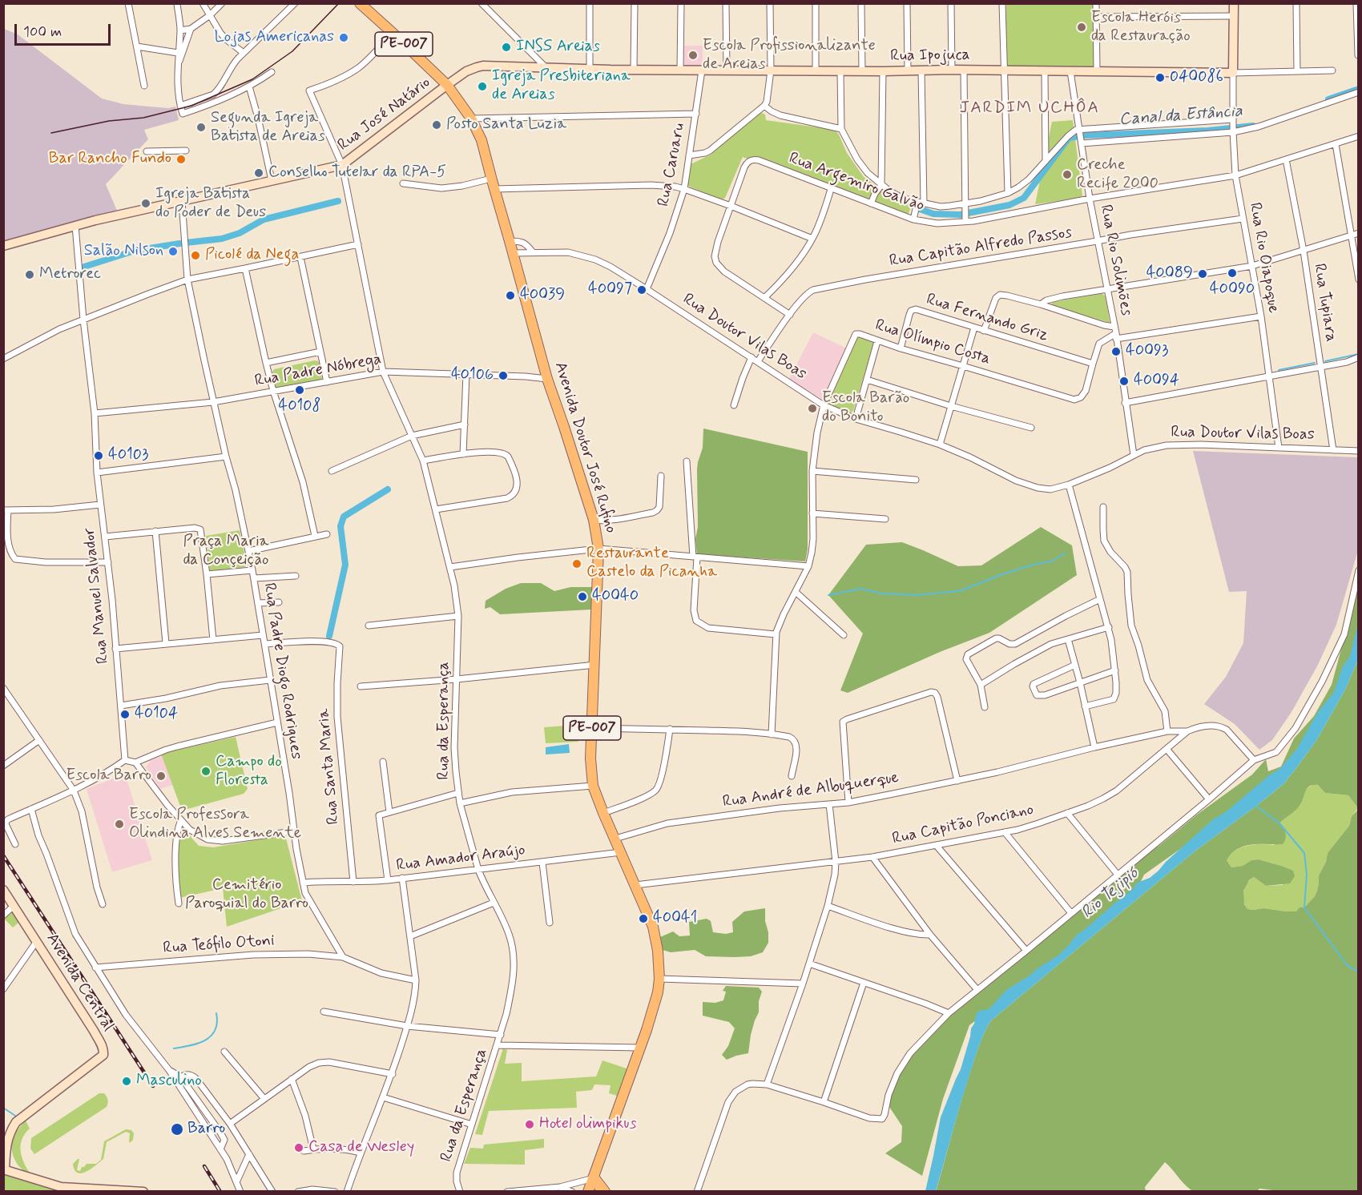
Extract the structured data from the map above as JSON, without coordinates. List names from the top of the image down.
{
  "streets": {
    "main road": [
      "PE-007",
      "Rua Ipojuca",
      "Rua José Natário",
      "Avenida Doutor José Rufino",
      "Avenida Central"
    ],
    "street": [
      "Rua Caruaru",
      "Rua Argemiro Galvão",
      "Rua Capitão Alfredo Passos",
      "Rua Rio Oiapoque",
      "Rua Rio Solimões",
      "Rua Tupiara",
      "Rua Fernando Griz",
      "Rua Doutor Vilas Boas",
      "Rua Olímpio Costa",
      "Rua Padre Nóbrega",
      "Rua Manuel Salvador",
      "Rua Padre Diogo Rodrigues",
      "Rua da Esperança",
      "Rua Santa Maria",
      "Rua André de Albuquerque",
      "Rua Capitão Ponciano",
      "Rua Amador Araújo",
      "Rua Teófilo Otoni"
    ]
  },
  "crossings": [
    ["Rua Ipojuca", "Rua José Natário"],
    ["Rua Ipojuca", "Rua Caruaru"],
    ["Rua Ipojuca", "Rua Rio Oiapoque"],
    ["Rua Ipojuca", "Rua Rio Solimões"],
    ["Rua Ipojuca", "Avenida Doutor José Rufino"],
    ["Rua José Natário", "Avenida Doutor José Rufino"],
    ["Rua José Natário", "Rua Manuel Salvador"],
    ["Rua José Natário", "Rua Padre Diogo Rodrigues"],
    ["Rua José Natário", "Rua da Esperança"],
    ["Rua Caruaru", "Rua Doutor Vilas Boas"],
    ["Rua Argemiro Galvão", "Rua Rio Oiapoque"],
    ["Rua Argemiro Galvão", "Rua Rio Solimões"],
    ["Rua Argemiro Galvão", "Rua Tupiara"],
    ["Rua Capitão Alfredo Passos", "Rua Rio Oiapoque"],
    ["Rua Capitão Alfredo Passos", "Rua Rio Solimões"],
    ["Rua Capitão Alfredo Passos", "Rua Doutor Vilas Boas"],
    ["Rua Rio Oiapoque", "Rua Doutor Vilas Boas"],
    ["Rua Rio Solimões", "Rua Doutor Vilas Boas"],
    ["Rua Tupiara", "Rua Doutor Vilas Boas"],
    ["Rua Fernando Griz", "Rua Olímpio Costa"],
    ["Rua Doutor Vilas Boas", "Rua Olímpio Costa"],
    ["Rua Doutor Vilas Boas", "Avenida Doutor José Rufino"],
    ["Rua Padre Nóbrega", "Avenida Doutor José Rufino"],
    ["Rua Padre Nóbrega", "Rua Manuel Salvador"],
    ["Rua Padre Nóbrega", "Rua Padre Diogo Rodrigues"],
    ["Rua Padre Nóbrega", "Rua da Esperança"],
    ["Avenida Doutor José Rufino", "Rua da Esperança"],
    ["Avenida Doutor José Rufino", "Rua André de Albuquerque"],
    ["Avenida Doutor José Rufino", "Rua Capitão Ponciano"],
    ["Avenida Doutor José Rufino", "Rua Amador Araújo"],
    ["Rua Padre Diogo Rodrigues", "Rua Santa Maria"],
    ["Rua Padre Diogo Rodrigues", "Rua Amador Araújo"],
    ["Rua Padre Diogo Rodrigues", "Rua Teófilo Otoni"],
    ["Rua da Esperança", "Rua Amador Araújo"],
    ["Rua Santa Maria", "Rua Amador Araújo"],
    ["Rua André de Albuquerque", "Rua Capitão Ponciano"],
    ["Rua Teófilo Otoni", "Avenida Central"]
  ],
  "districts": ["JARDIM UCHÔA"],
  "water": ["Canal da Estância", "Rio Tejipió"],
  "parks": ["Praça Maria da Conçeição", "Cemitério Paroquial do Barro"],
  "places": [
    "Escola Heróis da Restauração",
    "Lojas Americanas",
    "INSS Areias",
    "Escola Profissionalizante de Areias",
    "040086",
    "Igreja Presbiteriana de Areias",
    "Posto Santa Luzia",
    "Segunda Igreja Batista de Areias",
    "Bar Rancho Fundo",
    "Conselho Tutelar da RPA-5",
    "Creche Recife 2000",
    "Igreja Batista do Poder de Deus",
    "Salão Nilson",
    "Picolé da Nega",
    "40090",
    "40089",
    "Metrorec",
    "40097",
    "40039",
    "40093",
    "40106",
    "40094",
    "40108",
    "Escola Barão do Bonito",
    "40103",
    "Restaurante Castelo da Picanha",
    "40040",
    "40104",
    "Campo do Floresta",
    "Escola Barro",
    "Escola Professora Olindina Alves Semente",
    "40041",
    "Masculino",
    "Hotel olimpikus",
    "Barro",
    "Casa de Wesley"
  ],
  "scale_bar": "100 m"
}
